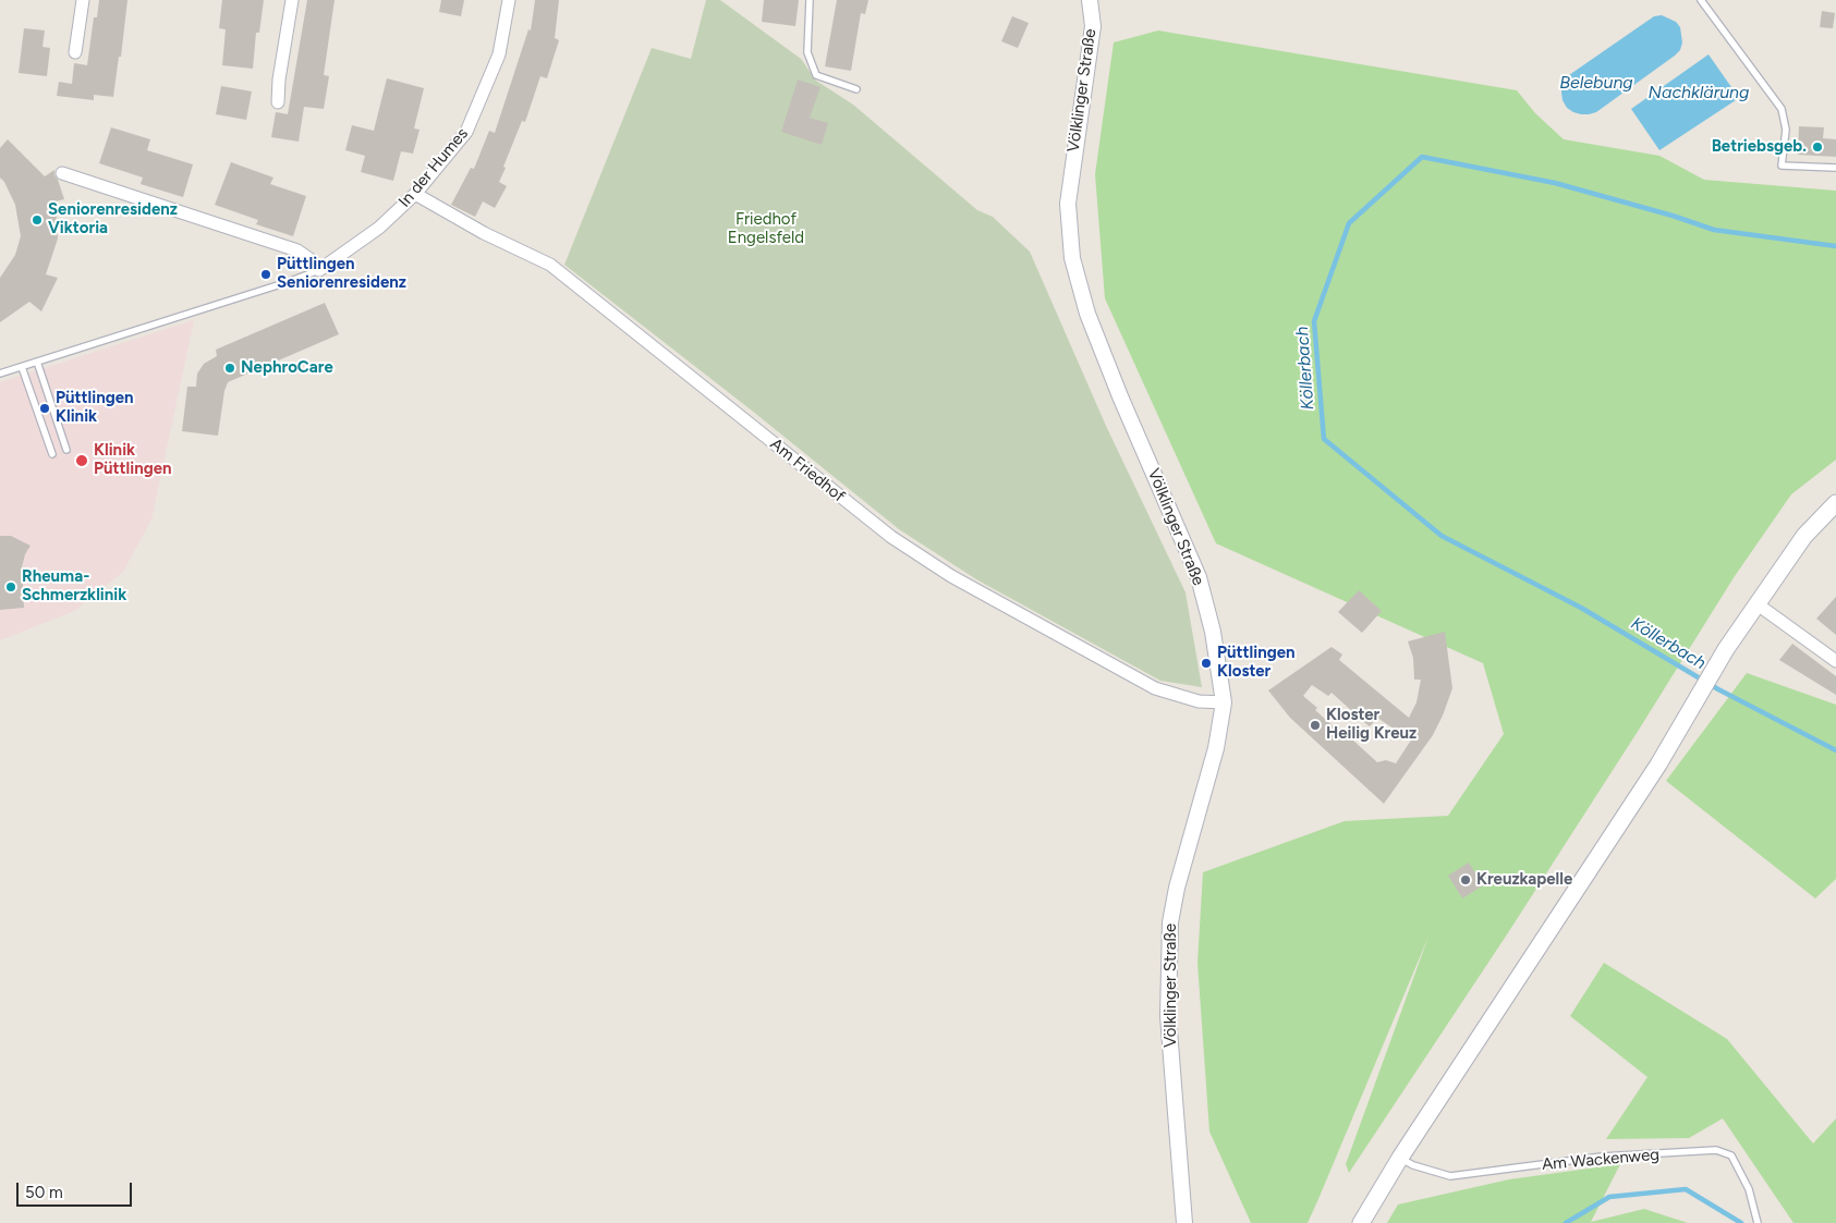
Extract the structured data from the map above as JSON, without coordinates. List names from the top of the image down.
{
  "streets": {
    "street": ["Völklinger Straße", "In der Humes", "Am Friedhof"],
    "lane": ["Am Wackenweg"]
  },
  "crossings": [
    ["Völklinger Straße", "Am Friedhof"],
    ["In der Humes", "Am Friedhof"]
  ],
  "water": ["Belebung", "Nachklärung", "Köllerbach"],
  "parks": ["Friedhof Engelsfeld"],
  "places": [
    "Betriebsgeb.",
    "Seniorenresidenz Viktoria",
    "Püttlingen Seniorenresidenz",
    "NephroCare",
    "Püttlingen Klinik",
    "Klinik Püttlingen",
    "Rheuma- Schmerzklinik",
    "Püttlingen Kloster",
    "Kloster Heilig Kreuz",
    "Kreuzkapelle"
  ],
  "scale_bar": "50 m"
}
